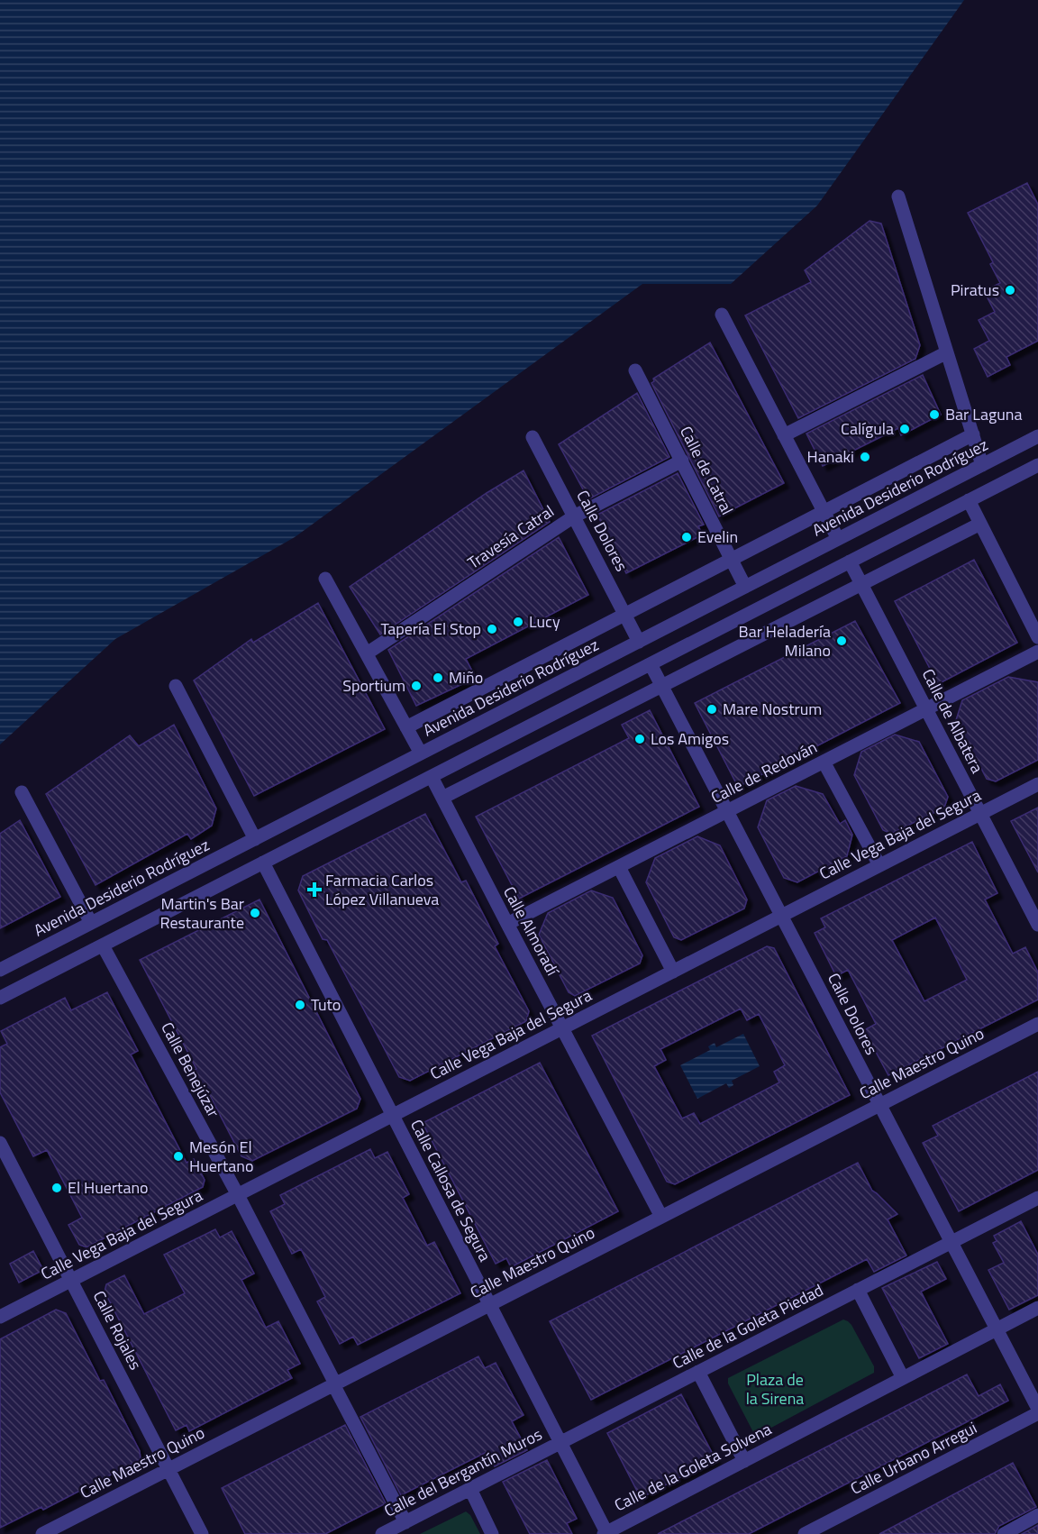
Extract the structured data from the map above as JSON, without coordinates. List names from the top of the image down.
{
  "streets": {
    "street": [
      "Calle de Catral",
      "Avenida Desiderio Rodríguez",
      "Calle Dolores",
      "Travesía Catral",
      "Calle de Albatera",
      "Calle de Redován",
      "Calle Vega Baja del Segura",
      "Calle Almoradí",
      "Calle Maestro Quino",
      "Calle Benejúzar",
      "Calle Callosa de Segura",
      "Calle de la Goleta Piedad",
      "Calle Rojales",
      "Calle Urbano Arregui",
      "Calle de la Goleta Solvena",
      "Calle del Bergantín Muros"
    ]
  },
  "crossings": [
    ["Calle de Catral", "Avenida Desiderio Rodríguez"],
    ["Calle de Catral", "Travesía Catral"],
    ["Avenida Desiderio Rodríguez", "Calle Dolores"],
    ["Calle Dolores", "Travesía Catral"],
    ["Calle Dolores", "Calle de Redován"],
    ["Calle Dolores", "Calle Vega Baja del Segura"],
    ["Calle Dolores", "Calle Maestro Quino"],
    ["Calle Dolores", "Calle de la Goleta Piedad"],
    ["Calle Dolores", "Calle de la Goleta Solvena"],
    ["Calle de Albatera", "Calle de Redován"],
    ["Calle de Albatera", "Calle Vega Baja del Segura"],
    ["Calle de Redován", "Calle Almoradí"],
    ["Calle Vega Baja del Segura", "Calle Almoradí"],
    ["Calle Vega Baja del Segura", "Calle Benejúzar"],
    ["Calle Vega Baja del Segura", "Calle Callosa de Segura"],
    ["Calle Vega Baja del Segura", "Calle Rojales"],
    ["Calle Almoradí", "Calle Maestro Quino"],
    ["Calle Maestro Quino", "Calle Benejúzar"],
    ["Calle Maestro Quino", "Calle Callosa de Segura"],
    ["Calle Maestro Quino", "Calle Rojales"],
    ["Calle Benejúzar", "Calle del Bergantín Muros"],
    ["Calle Callosa de Segura", "Calle de la Goleta Piedad"],
    ["Calle Callosa de Segura", "Calle de la Goleta Solvena"],
    ["Calle Callosa de Segura", "Calle del Bergantín Muros"],
    ["Calle de la Goleta Piedad", "Calle del Bergantín Muros"]
  ],
  "parks": ["Plaza de la Sirena"],
  "places": {
    "other": [
      "Piratus",
      "Bar Laguna",
      "Calígula",
      "Hanaki",
      "Evelin",
      "Lucy",
      "Tapería El Stop",
      "Bar Heladería Milano",
      "Miño",
      "Sportium",
      "Mare Nostrum",
      "Los Amigos",
      "Martin's Bar Restaurante",
      "Tuto",
      "Mesón El Huertano",
      "El Huertano"
    ],
    "health": ["Farmacia Carlos López Villanueva"]
  }
}
